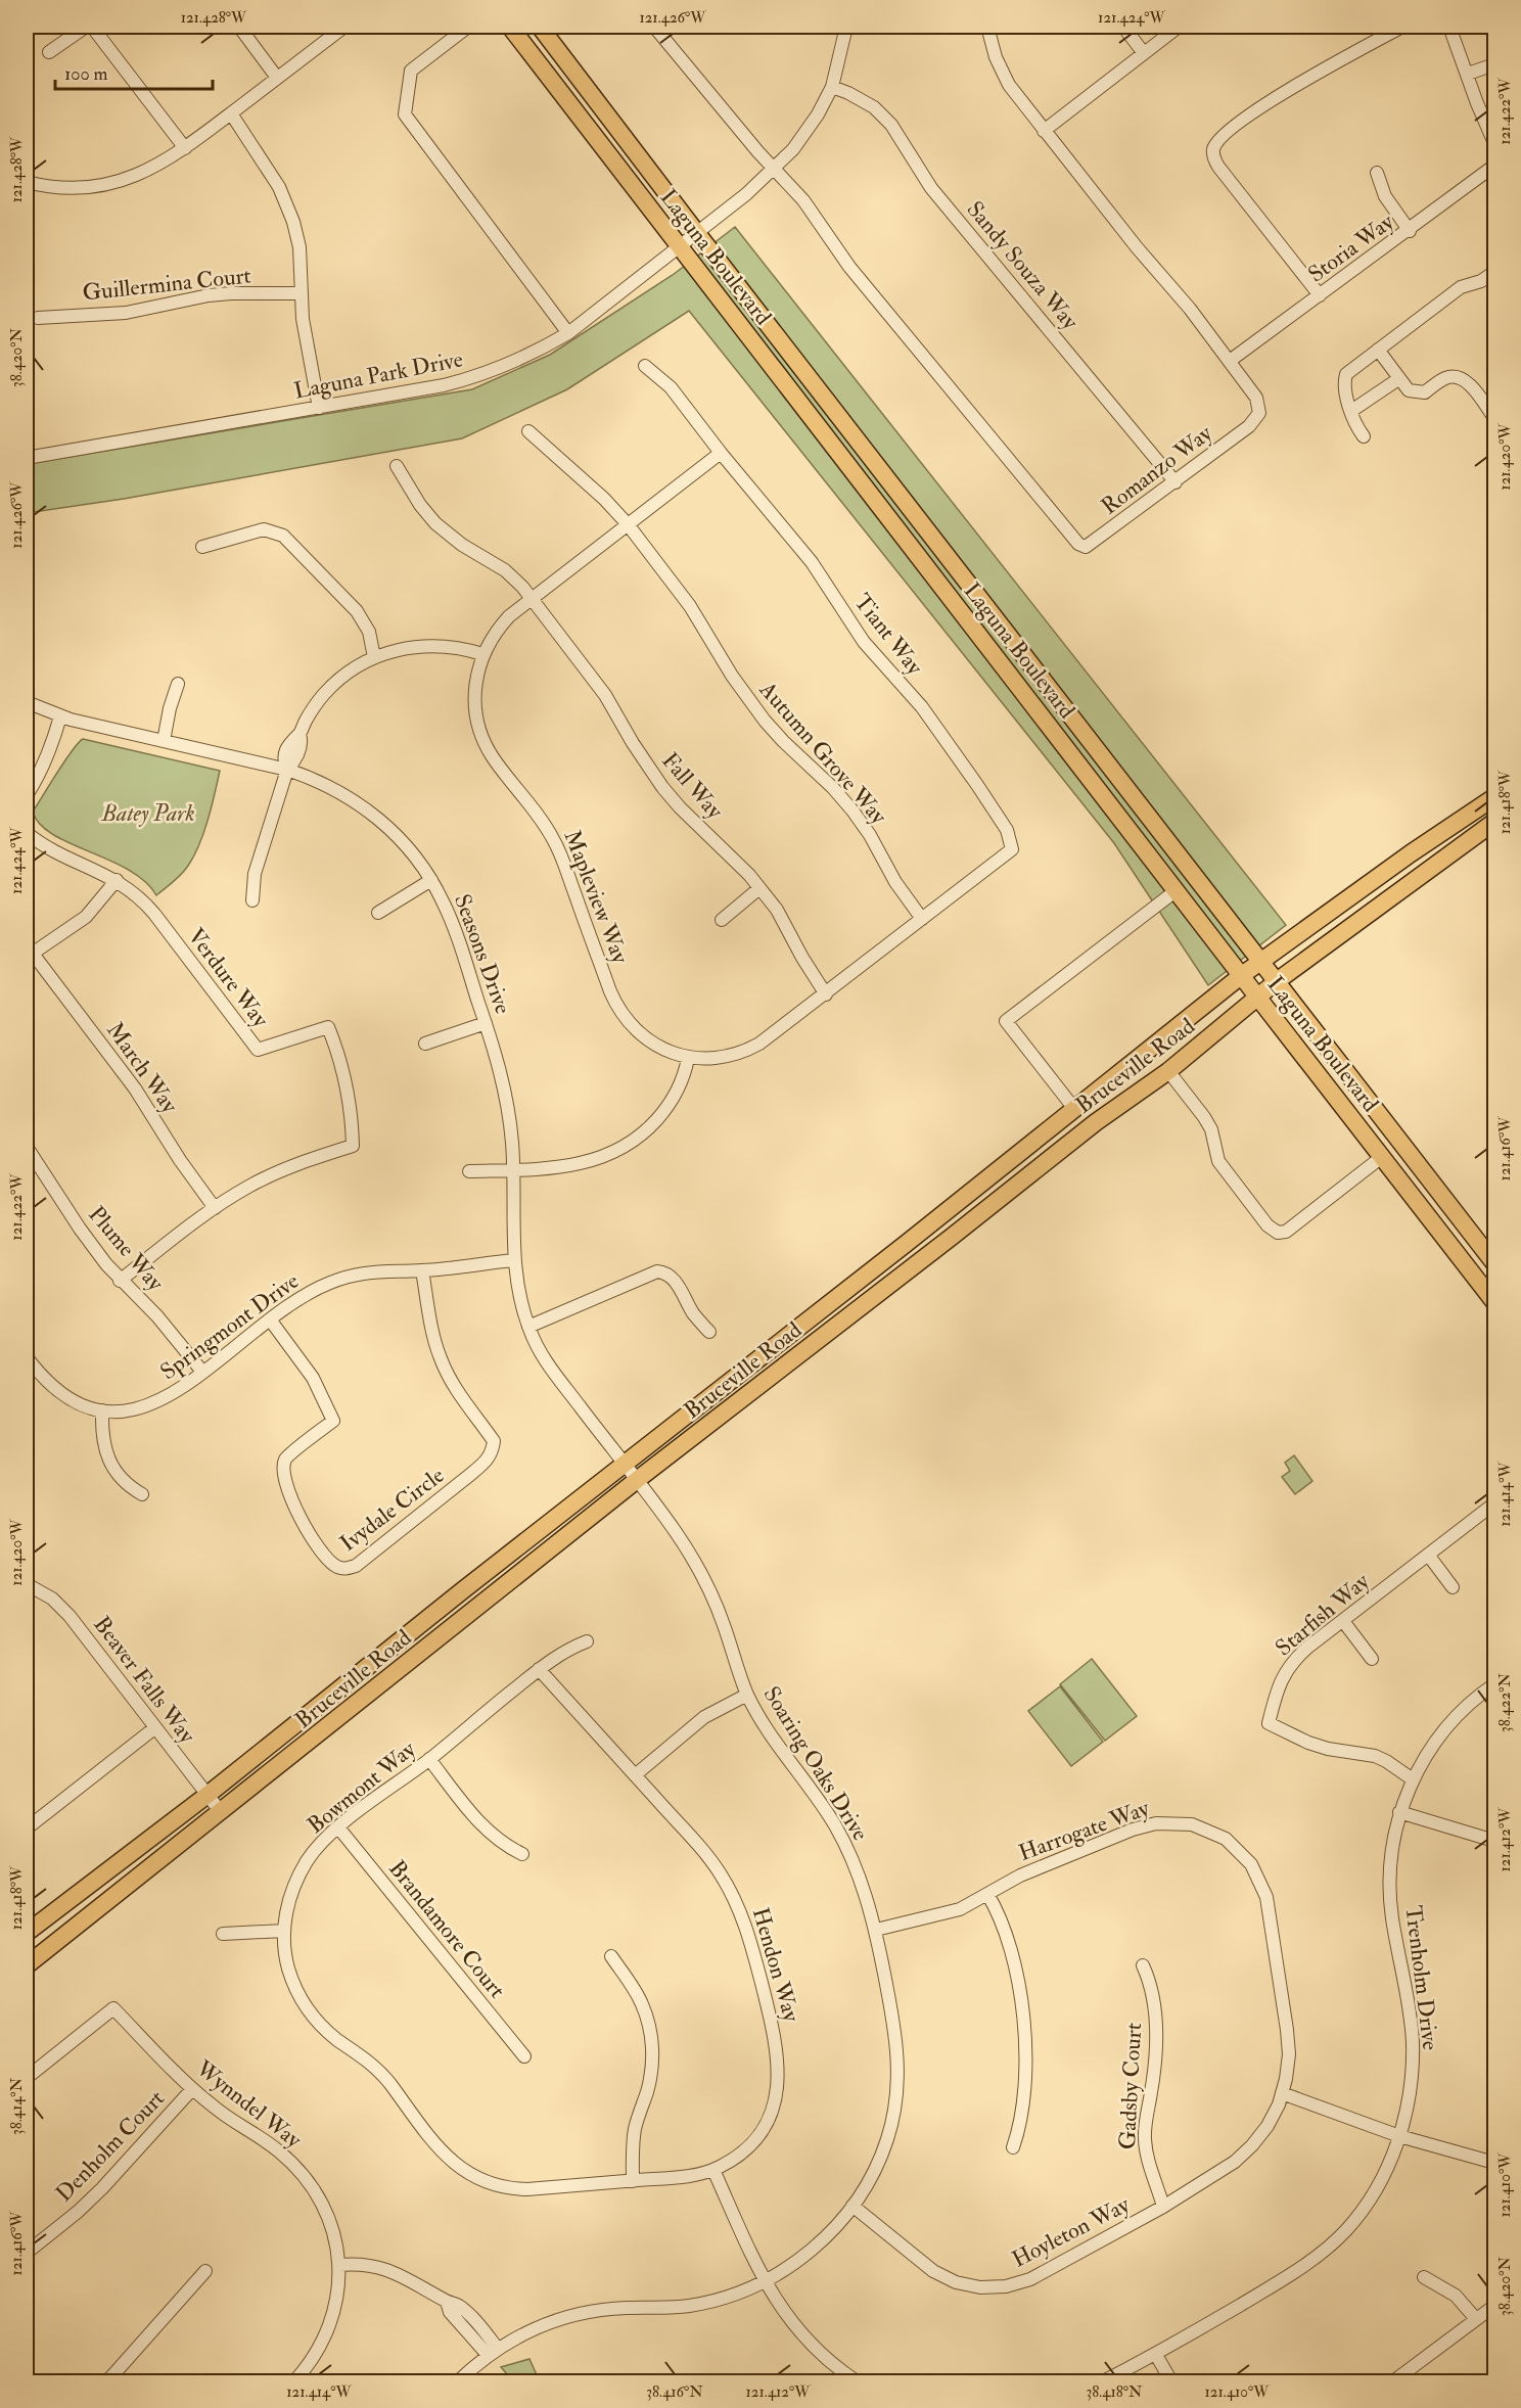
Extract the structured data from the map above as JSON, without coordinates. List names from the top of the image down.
{
  "streets": {
    "main road": ["Laguna Boulevard", "Bruceville Road"],
    "street": [
      "Storia Way",
      "Sandy Souza Way",
      "Guillermina Court",
      "Laguna Park Drive",
      "Romanzo Way",
      "Tiant Way",
      "Autumn Grove Way",
      "Fall Way",
      "Mapleview Way",
      "Seasons Drive",
      "Verdure Way",
      "March Way",
      "Plume Way",
      "Springmont Drive",
      "Ivydale Circle",
      "Starfish Way",
      "Beaver Falls Way",
      "Soaring Oaks Drive",
      "Bowmont Way",
      "Harrogate Way",
      "Brandamore Court",
      "Hendon Way",
      "Trenholm Drive",
      "Gadsby Court",
      "Wynndel Way",
      "Denholm Court",
      "Hoyleton Way"
    ]
  },
  "crossings": [
    ["Storia Way", "Romanzo Way"],
    ["Laguna Boulevard", "Laguna Park Drive"],
    ["Laguna Boulevard", "Bruceville Road"],
    ["Sandy Souza Way", "Laguna Park Drive"],
    ["Sandy Souza Way", "Romanzo Way"],
    ["Laguna Park Drive", "Romanzo Way"],
    ["Tiant Way", "Mapleview Way"],
    ["Autumn Grove Way", "Mapleview Way"],
    ["Fall Way", "Mapleview Way"],
    ["Seasons Drive", "Bruceville Road"],
    ["Seasons Drive", "Springmont Drive"],
    ["Seasons Drive", "Soaring Oaks Drive"],
    ["Verdure Way", "March Way"],
    ["Verdure Way", "Plume Way"],
    ["Bruceville Road", "Beaver Falls Way"],
    ["Bruceville Road", "Soaring Oaks Drive"],
    ["Plume Way", "Springmont Drive"],
    ["Springmont Drive", "Ivydale Circle"],
    ["Starfish Way", "Trenholm Drive"],
    ["Soaring Oaks Drive", "Harrogate Way"],
    ["Soaring Oaks Drive", "Hoyleton Way"],
    ["Bowmont Way", "Brandamore Court"],
    ["Bowmont Way", "Hendon Way"],
    ["Harrogate Way", "Hoyleton Way"],
    ["Gadsby Court", "Hoyleton Way"],
    ["Wynndel Way", "Denholm Court"]
  ],
  "parks": ["Batey Park"],
  "scale_bar": "100 m",
  "coordinates": [
    "121.428°W",
    "121.426°W",
    "121.424°W",
    "121.422°W",
    "38.420°N",
    "121.420°W",
    "121.418°W",
    "121.416°W",
    "121.414°W",
    "38.422°N",
    "121.412°W",
    "38.414°N",
    "121.410°W",
    "38.416°N",
    "38.418°N"
  ]
}
